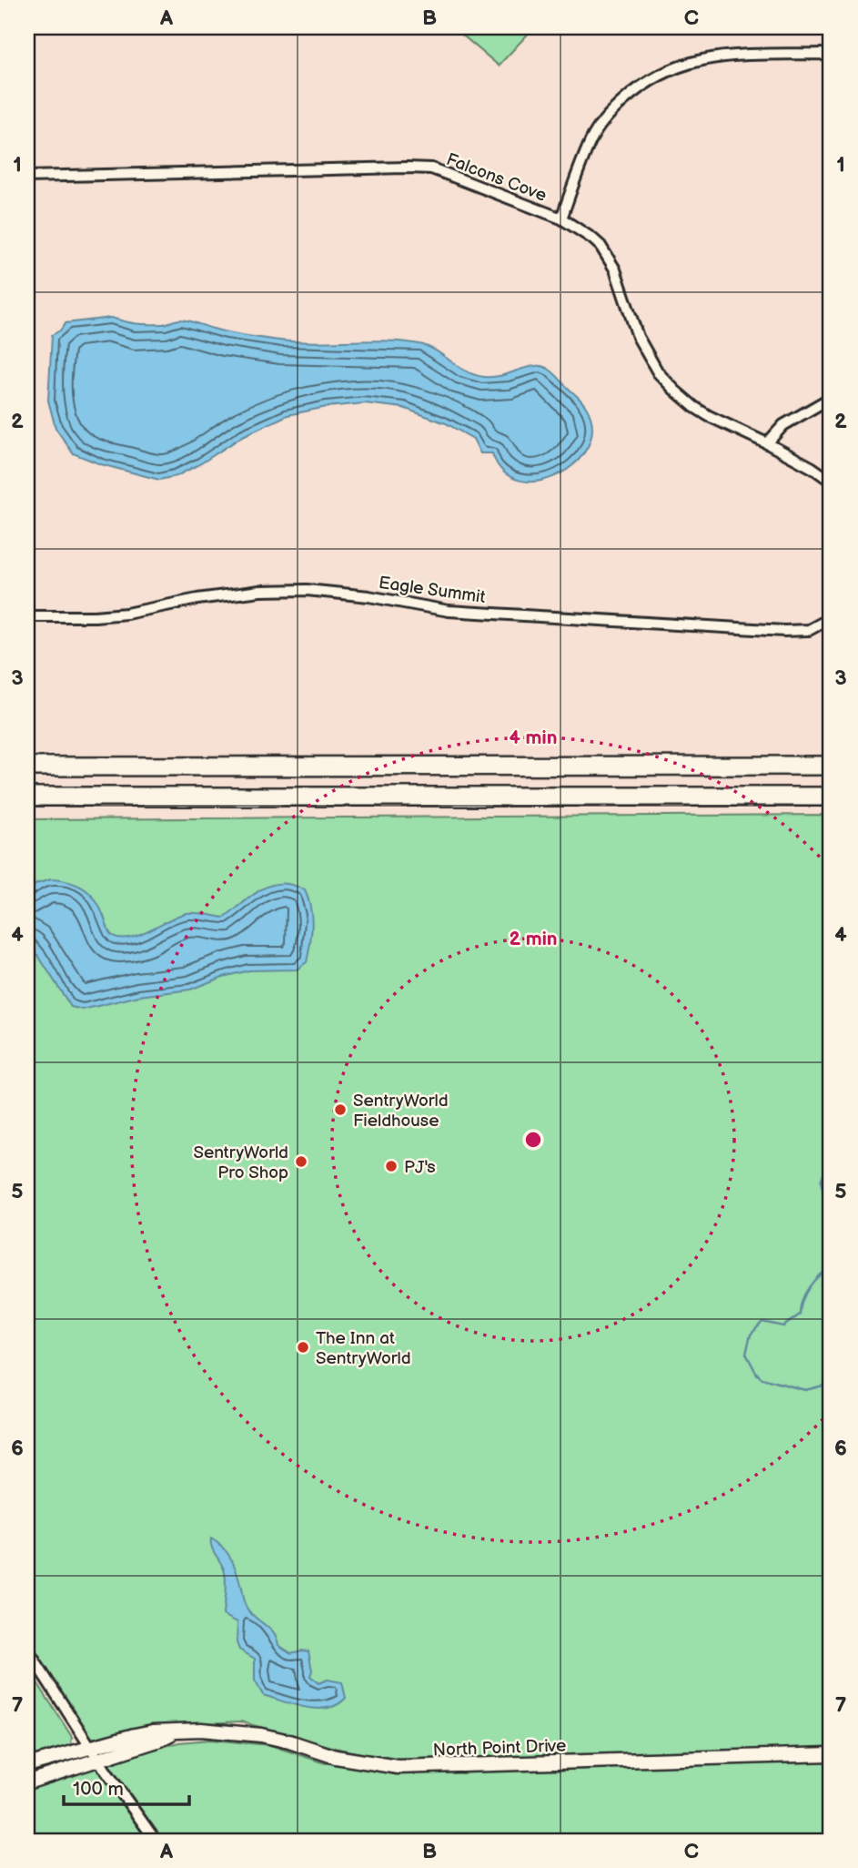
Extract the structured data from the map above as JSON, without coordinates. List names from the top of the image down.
{
  "streets": {
    "street": ["Falcons Cove", "Eagle Summit", "North Point Drive"]
  },
  "places": [
    "SentryWorld Fieldhouse",
    "SentryWorld Pro Shop",
    "PJ's",
    "The Inn at SentryWorld"
  ],
  "scale_bar": "100 m",
  "grid": {
    "columns": ["A", "B", "C"],
    "rows": [
      "1",
      "2",
      "3",
      "4",
      "5",
      "6",
      "7"
    ]
  },
  "rings": ["4 min", "2 min"]
}
